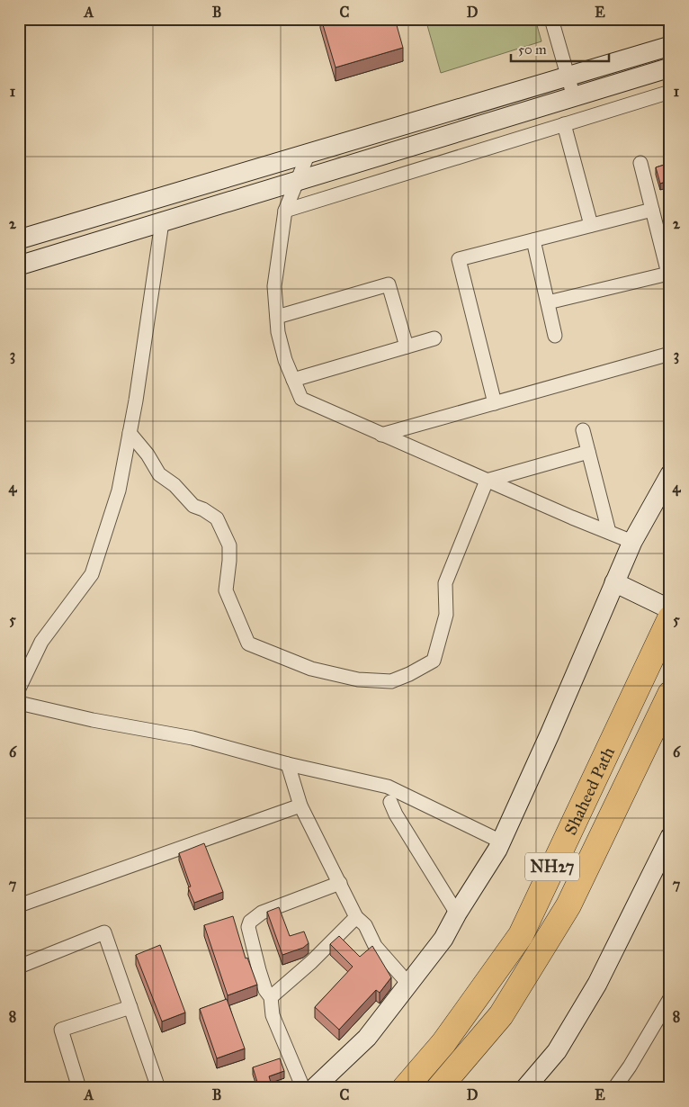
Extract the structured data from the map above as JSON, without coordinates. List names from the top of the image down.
{
  "streets": {
    "highway": ["Shaheed Path", "NH27"]
  },
  "scale_bar": "50 m",
  "grid": {
    "columns": [
      "A",
      "B",
      "C",
      "D",
      "E"
    ],
    "rows": [
      "1",
      "2",
      "3",
      "4",
      "5",
      "6",
      "7",
      "8"
    ]
  }
}
